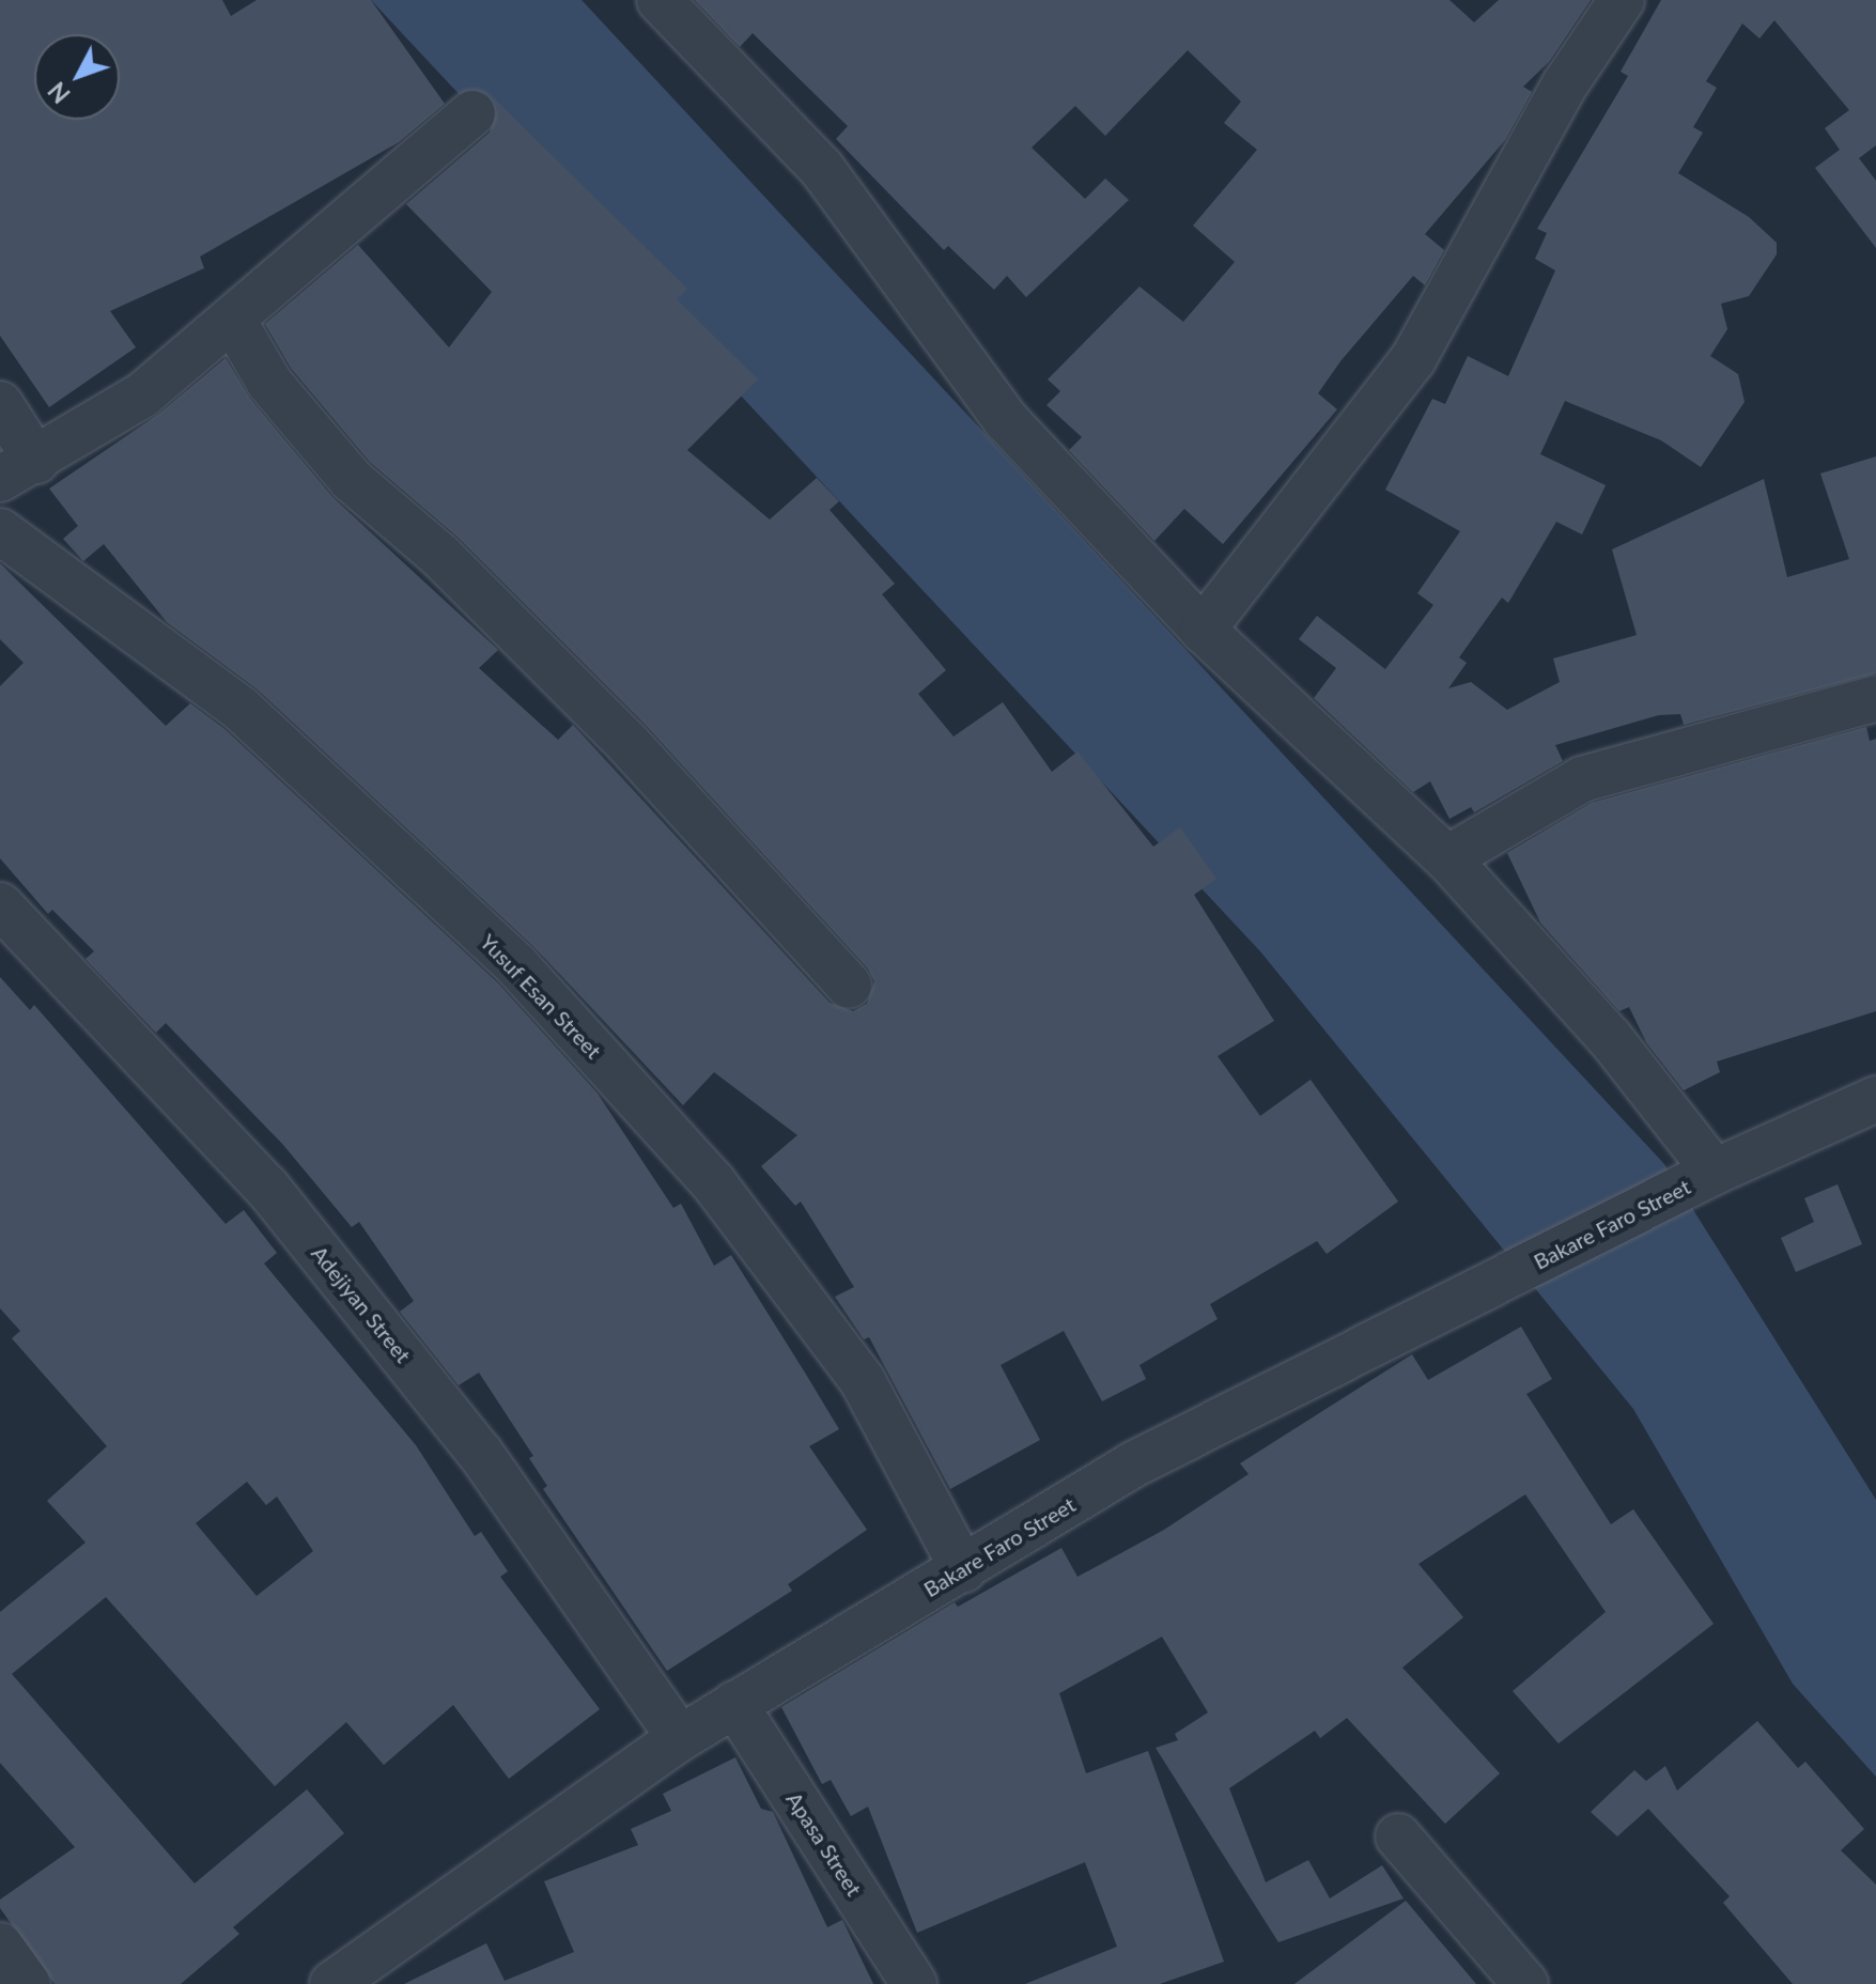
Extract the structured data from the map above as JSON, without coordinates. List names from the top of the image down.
{
  "streets": {
    "street": [
      "Yusuf Esan Street",
      "Bakare Faro Street",
      "Adejiyan Street",
      "Apasa Street"
    ]
  },
  "crossings": [
    ["Yusuf Esan Street", "Bakare Faro Street"],
    ["Bakare Faro Street", "Adejiyan Street"],
    ["Bakare Faro Street", "Apasa Street"]
  ],
  "north": "bottom left"
}
